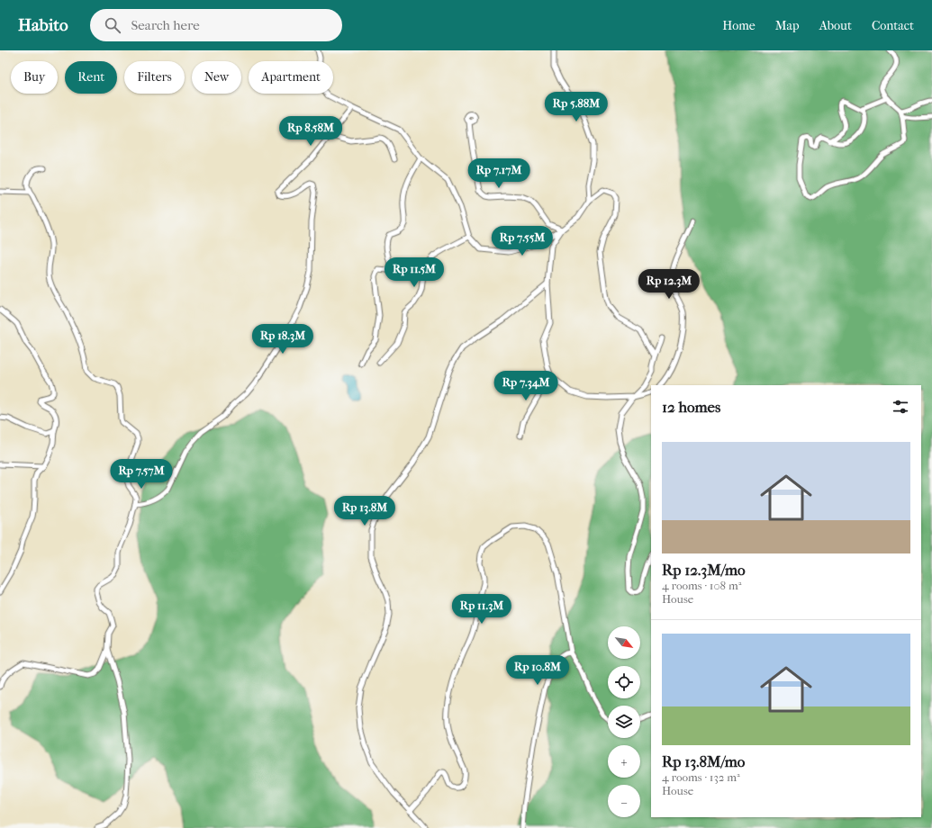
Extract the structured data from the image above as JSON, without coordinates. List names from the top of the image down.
{
  "north": "bottom right",
  "page": {
    "header": "Habito",
    "search": "Search here",
    "nav": [
      "Home",
      "Map",
      "About",
      "Contact"
    ],
    "chip": [
      "Buy",
      "Rent",
      "Filters",
      "New",
      "Apartment"
    ],
    "price": [
      "Rp 5.88M",
      "Rp 8.58M",
      "Rp 7.17M",
      "Rp 7.55M",
      "Rp 11.5M",
      "Rp 12.3M",
      "Rp 18.3M",
      "Rp 7.34M",
      "Rp 7.57M",
      "Rp 13.8M",
      "Rp 11.3M",
      "Rp 10.8M"
    ],
    "heading": "12 homes",
    "list": [
      {
        "name": "Rp 12.3M/mo",
        "note": "4 rooms · 108 m² · House"
      },
      {
        "name": "Rp 13.8M/mo",
        "note": "4 rooms · 132 m² · House"
      }
    ],
    "map_buttons": ["+", "−"]
  }
}
